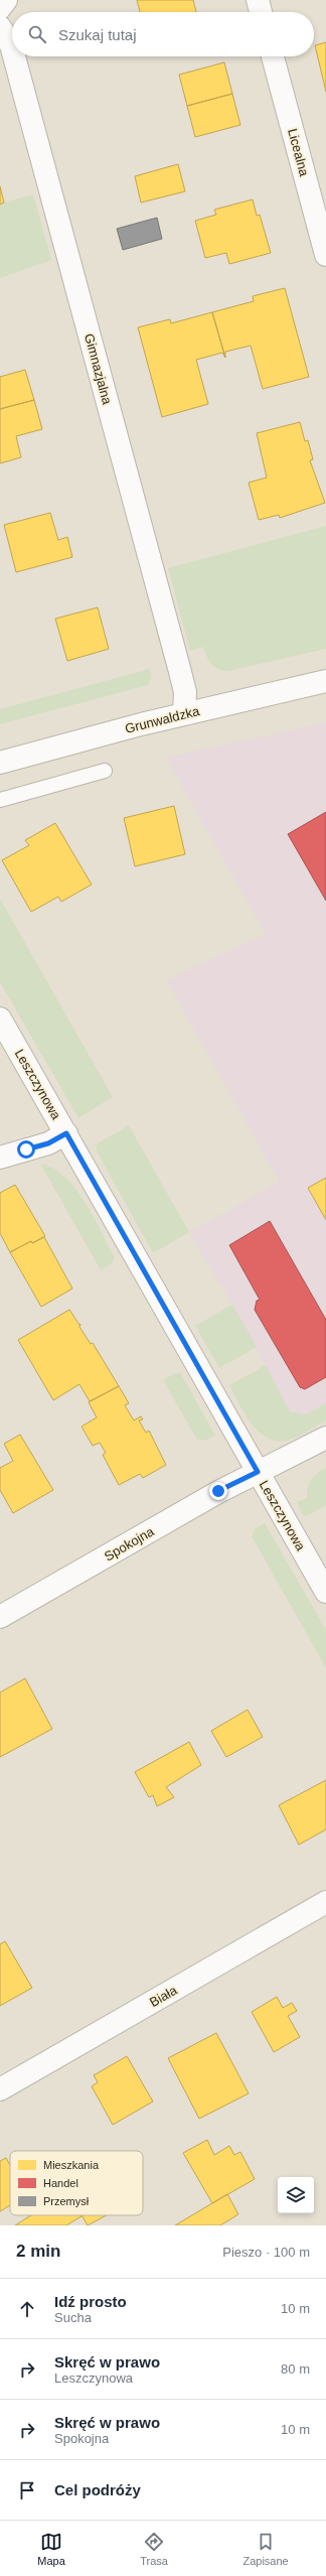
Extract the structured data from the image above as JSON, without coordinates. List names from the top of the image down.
{
  "streets": {
    "street": [
      "Licealna",
      "Gimnazjalna",
      "Grunwaldzka",
      "Leszczynowa",
      "Spokojna",
      "Biała"
    ]
  },
  "crossings": [
    ["Gimnazjalna", "Grunwaldzka"],
    ["Leszczynowa", "Spokojna"]
  ],
  "legend": ["Mieszkania", "Handel", "Przemysł"],
  "page": {
    "search": "Szukaj tutaj",
    "heading": ["2 min", "Pieszo · 100 m"],
    "list": [
      ["Idź prosto", "Sucha", "10 m"],
      ["Skręć w prawo", "Leszczynowa", "80 m"],
      ["Skręć w prawo", "Spokojna", "10 m"],
      "Cel podróży"
    ],
    "nav": ["Mapa", "Trasa", "Zapisane"]
  }
}
